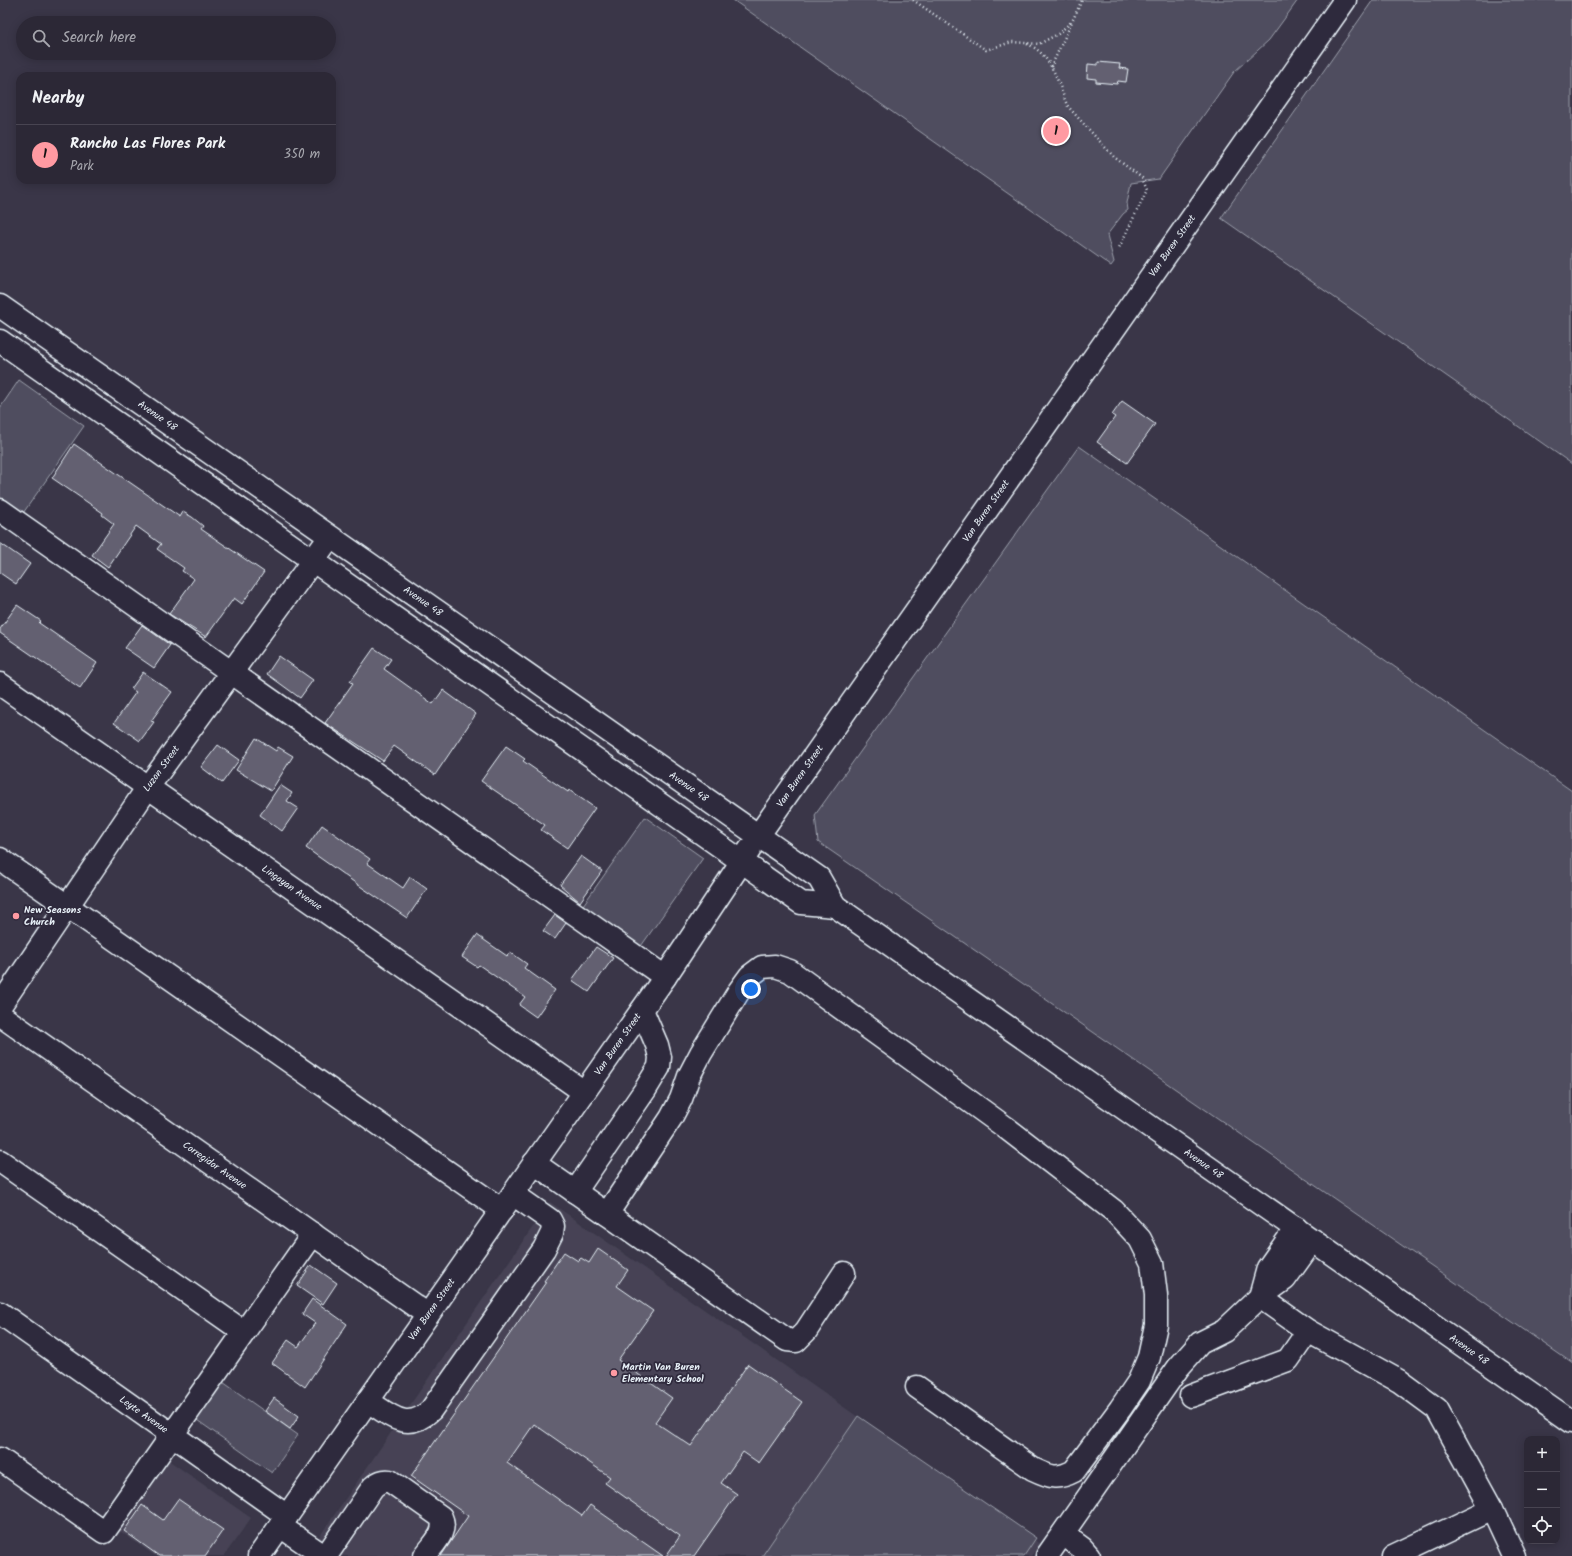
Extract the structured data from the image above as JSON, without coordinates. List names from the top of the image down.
{
  "streets": {
    "street": [
      "Van Buren Street",
      "Avenue 48",
      "Luzon Street",
      "Lingayan Avenue",
      "Corregidor Avenue",
      "Leyte Avenue"
    ]
  },
  "crossings": [
    ["Van Buren Street", "Avenue 48"],
    ["Van Buren Street", "Lingayan Avenue"],
    ["Van Buren Street", "Corregidor Avenue"],
    ["Van Buren Street", "Leyte Avenue"],
    ["Avenue 48", "Luzon Street"],
    ["Luzon Street", "Lingayan Avenue"]
  ],
  "places": ["New Seasons Church", "Martin Van Buren Elementary School"],
  "page": {
    "search": "Search here",
    "heading": "Nearby",
    "pins": "1",
    "list": [
      {
        "mark": "1",
        "name": "Rancho Las Flores Park",
        "note": "Park",
        "value": "350 m"
      }
    ],
    "map_buttons": ["+", "−"]
  }
}
